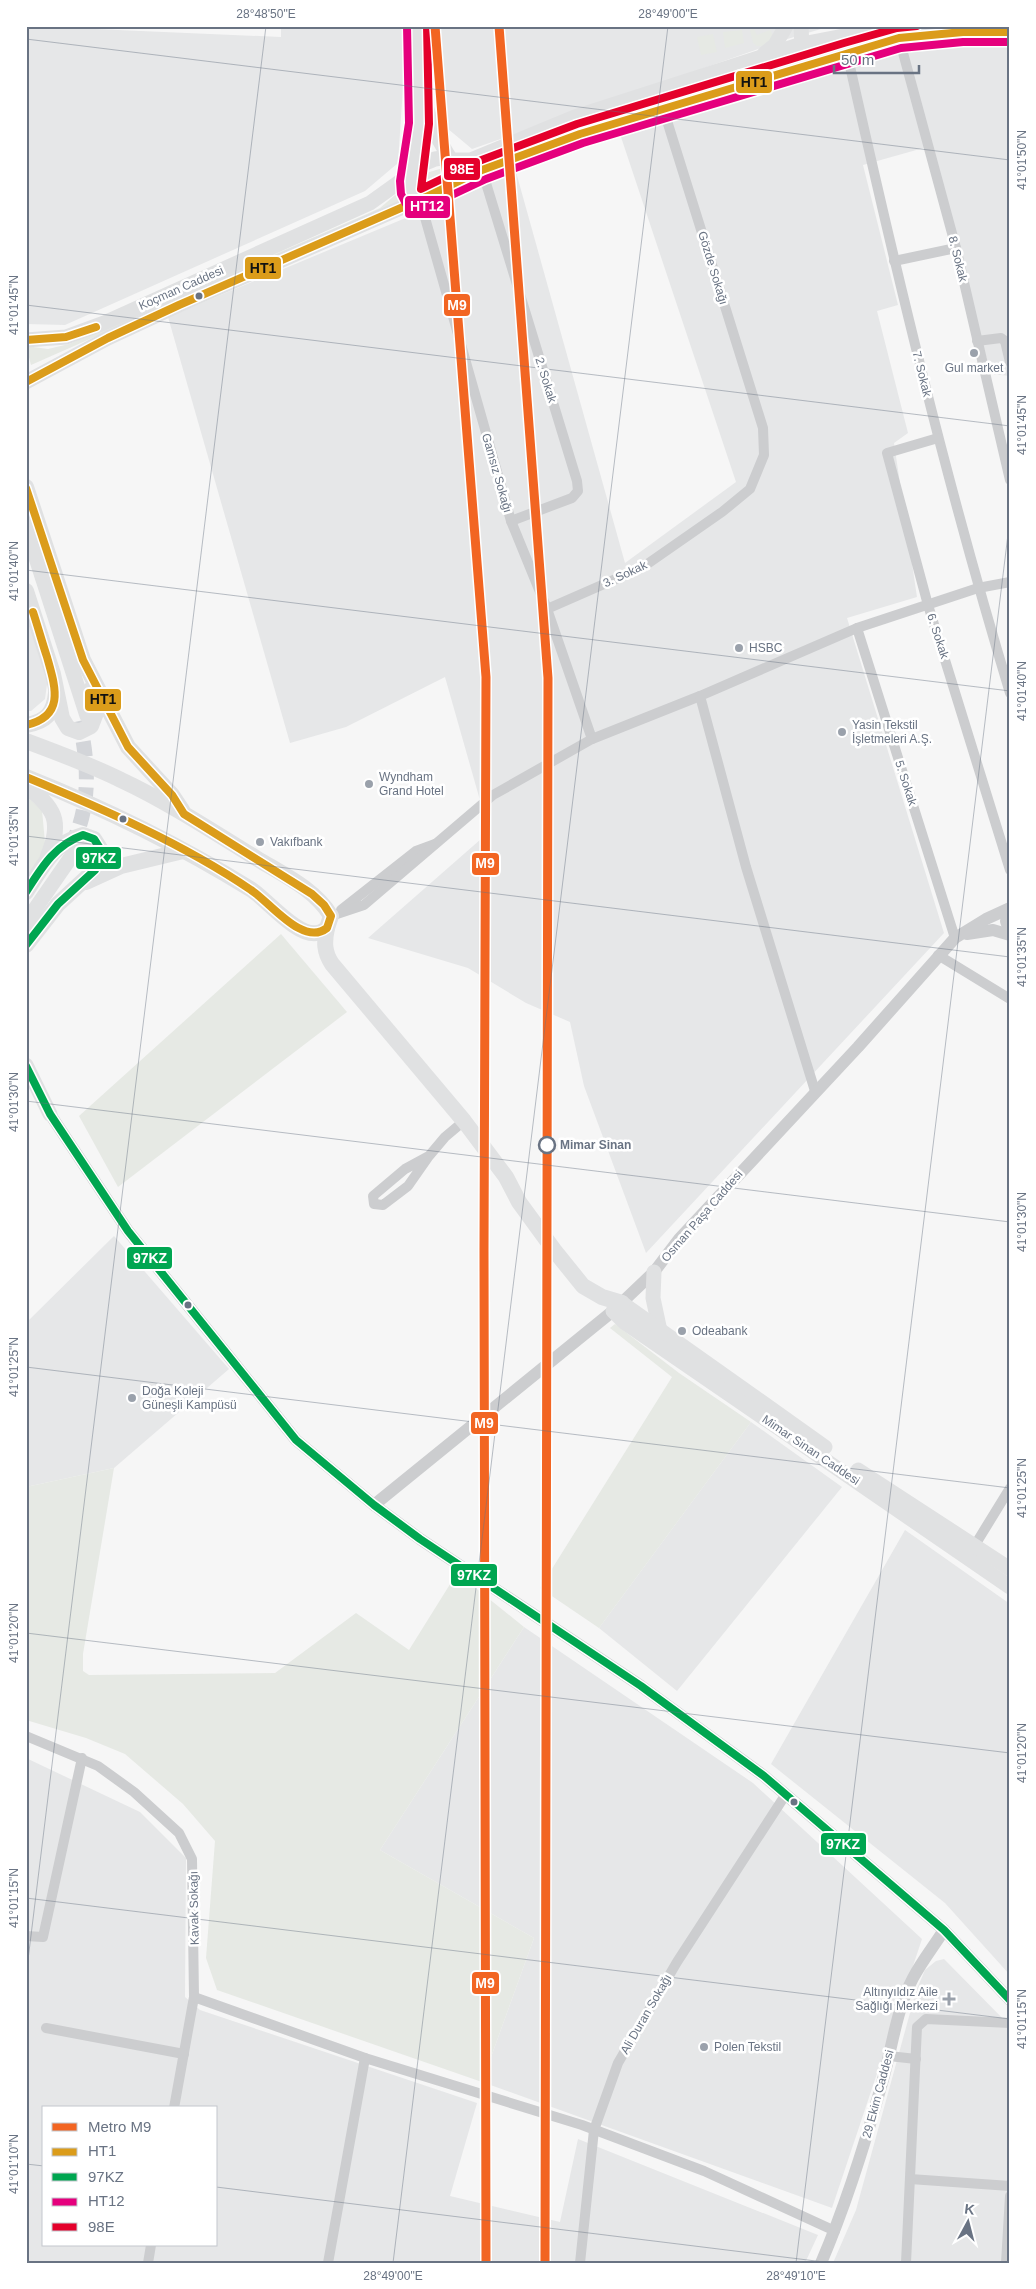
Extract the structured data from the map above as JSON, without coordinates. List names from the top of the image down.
{
  "streets": {
    "main road": ["Koçman Caddesi", "Mimar Sinan Caddesi"],
    "street": [
      "8. Sokak",
      "Gözde Sokağı",
      "7. Sokak",
      "2. Sokak",
      "Gamsız Sokağı",
      "3. Sokak",
      "6. Sokak",
      "5. Sokak",
      "Osman Paşa Caddesi",
      "Kavak Sokağı",
      "Ali Duran Sokağı",
      "29 Ekim Caddesi"
    ]
  },
  "crossings": [
    ["Gözde Sokağı", "3. Sokak"],
    ["Koçman Caddesi", "Gamsız Sokağı"],
    ["7. Sokak", "6. Sokak"],
    ["2. Sokak", "Gamsız Sokağı"],
    ["Gamsız Sokağı", "3. Sokak"],
    ["5. Sokak", "Osman Paşa Caddesi"],
    ["Osman Paşa Caddesi", "Mimar Sinan Caddesi"]
  ],
  "places": {
    "other": [
      "Gul market",
      "HSBC",
      "Yasin Tekstil İşletmeleri A.Ş.",
      "Wyndham Grand Hotel",
      "Vakıfbank",
      "Mimar Sinan",
      "Odeabank",
      "Doğa Koleji Güneşli Kampüsü",
      "Polen Tekstil"
    ],
    "health": ["Altınyıldız Aile Sağlığı Merkezi"]
  },
  "lines": [
    "metro line M9",
    "transit line HT12",
    "transit line 98E",
    "transit line HT1",
    "transit line 97KZ"
  ],
  "legend": [
    "Metro M9",
    "HT1",
    "97KZ",
    "HT12",
    "98E"
  ],
  "scale_bar": "50 m",
  "north": "top",
  "coordinates": [
    "28°48'50\"E",
    "28°49'00\"E",
    "41°01'50\"N",
    "41°01'45\"N",
    "41°01'40\"N",
    "41°01'35\"N",
    "41°01'30\"N",
    "41°01'25\"N",
    "41°01'20\"N",
    "41°01'15\"N",
    "41°01'10\"N",
    "28°49'10\"E"
  ]
}
